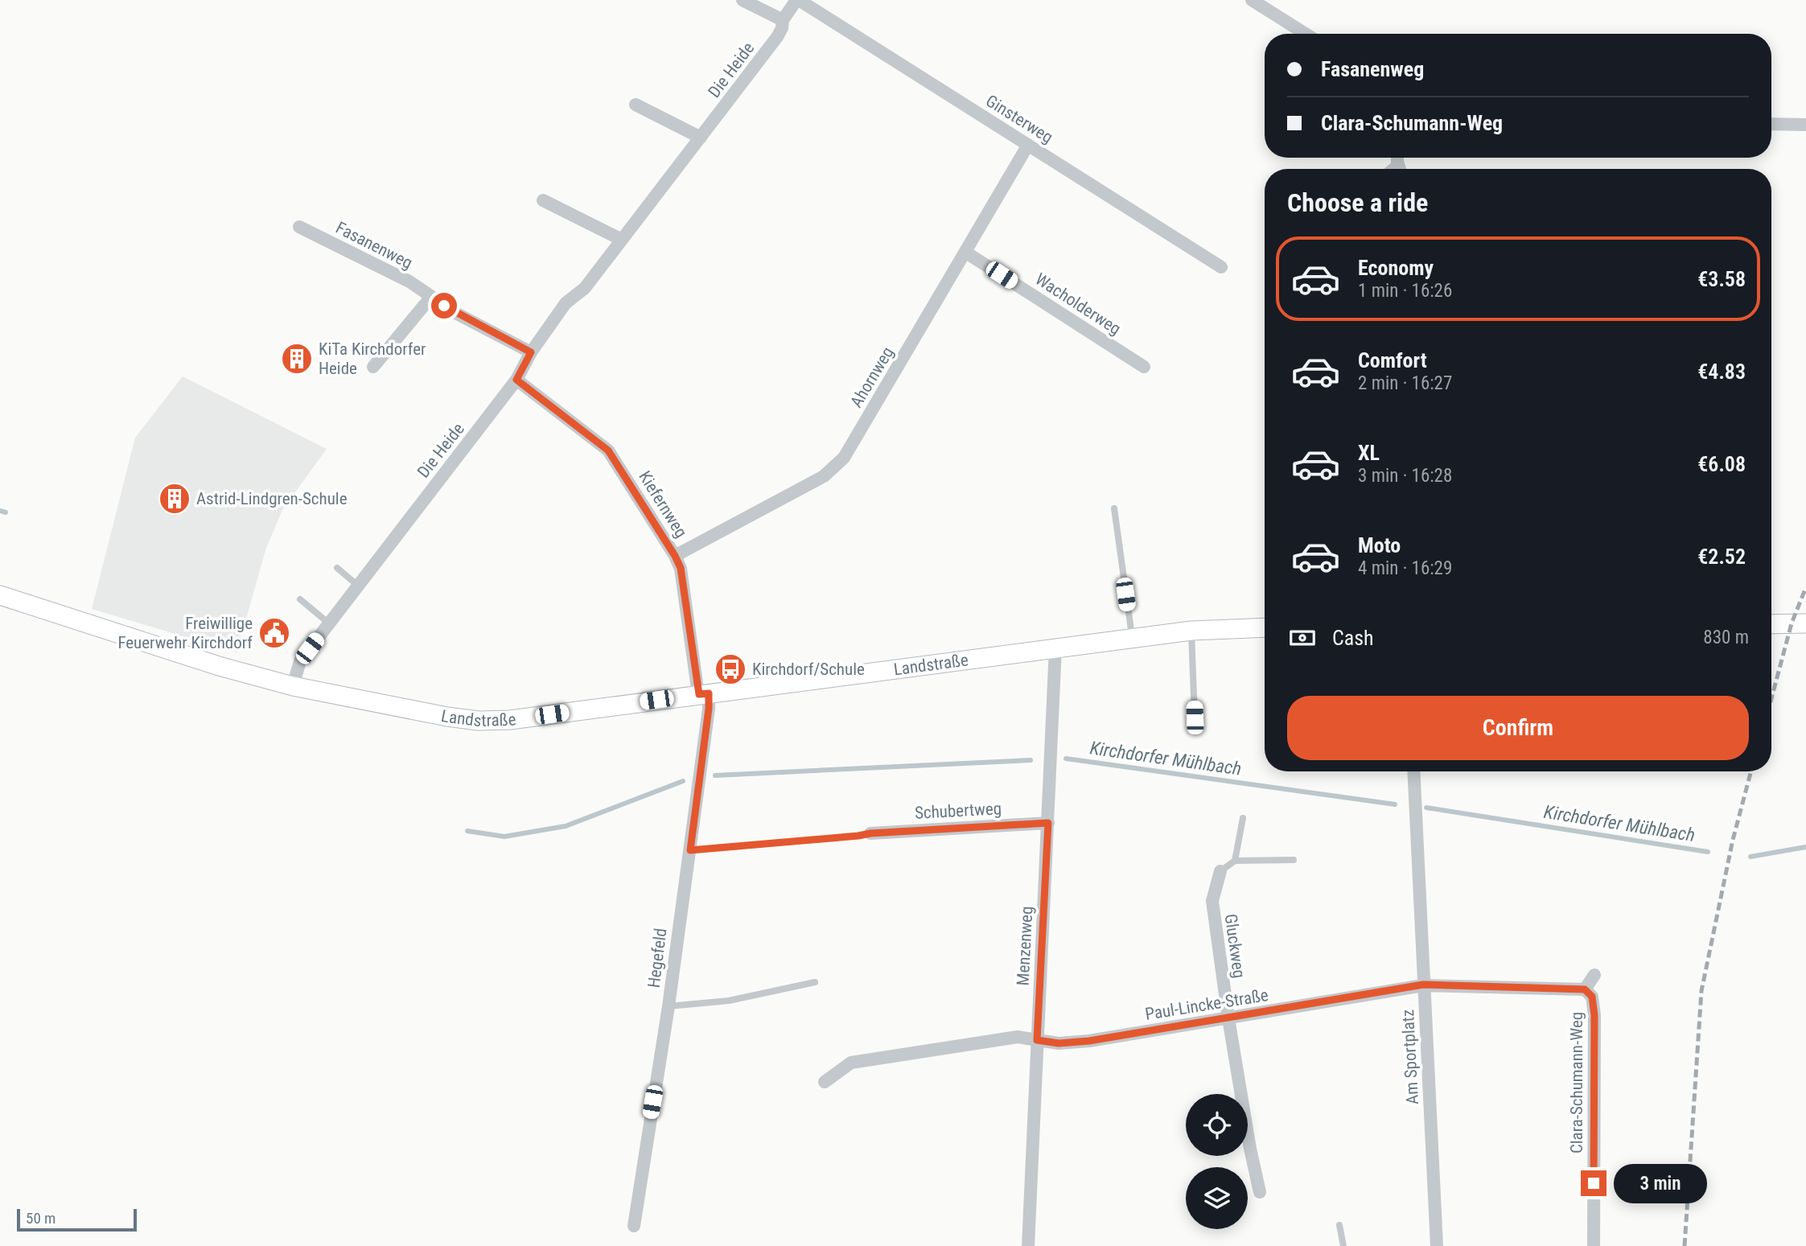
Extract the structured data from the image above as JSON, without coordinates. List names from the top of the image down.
{
  "streets": {
    "street": [
      "Die Heide",
      "Ginsterweg",
      "Fasanenweg",
      "Wacholderweg",
      "Ahornweg",
      "Kiefernweg",
      "Landstraße",
      "Schubertweg",
      "Menzenweg",
      "Gluckweg",
      "Hegefeld",
      "Paul-Lincke-Straße",
      "Am Sportplatz",
      "Clara-Schumann-Weg"
    ]
  },
  "crossings": [
    ["Die Heide", "Ginsterweg"],
    ["Die Heide", "Fasanenweg"],
    ["Die Heide", "Kiefernweg"],
    ["Die Heide", "Landstraße"],
    ["Ginsterweg", "Ahornweg"],
    ["Wacholderweg", "Ahornweg"],
    ["Ahornweg", "Kiefernweg"],
    ["Kiefernweg", "Landstraße"],
    ["Kiefernweg", "Hegefeld"],
    ["Landstraße", "Menzenweg"],
    ["Landstraße", "Hegefeld"],
    ["Schubertweg", "Menzenweg"],
    ["Menzenweg", "Paul-Lincke-Straße"],
    ["Gluckweg", "Paul-Lincke-Straße"],
    ["Paul-Lincke-Straße", "Am Sportplatz"],
    ["Paul-Lincke-Straße", "Clara-Schumann-Weg"]
  ],
  "water": ["Kirchdorfer Mühlbach"],
  "places": {
    "building": ["KiTa Kirchdorfer Heide", "Astrid-Lindgren-Schule"],
    "public building": ["Freiwillige Feuerwehr Kirchdorf"],
    "bus stop": ["Kirchdorf/Schule"]
  },
  "scale_bar": "50 m",
  "page": {
    "banner": ["Fasanenweg", "Clara-Schumann-Weg"],
    "heading": "Choose a ride",
    "list": [
      {
        "name": "Economy",
        "note": "1 min · 16:26",
        "value": "€3.58"
      },
      {
        "name": "Comfort",
        "note": "2 min · 16:27",
        "value": "€4.83"
      },
      {
        "name": "XL",
        "note": "3 min · 16:28",
        "value": "€6.08"
      },
      {
        "name": "Moto",
        "note": "4 min · 16:29",
        "value": "€2.52"
      }
    ],
    "pay": ["Cash", "830 m"],
    "buttons": "Confirm",
    "bubble": "3 min",
    "scale": "50 m"
  }
}
